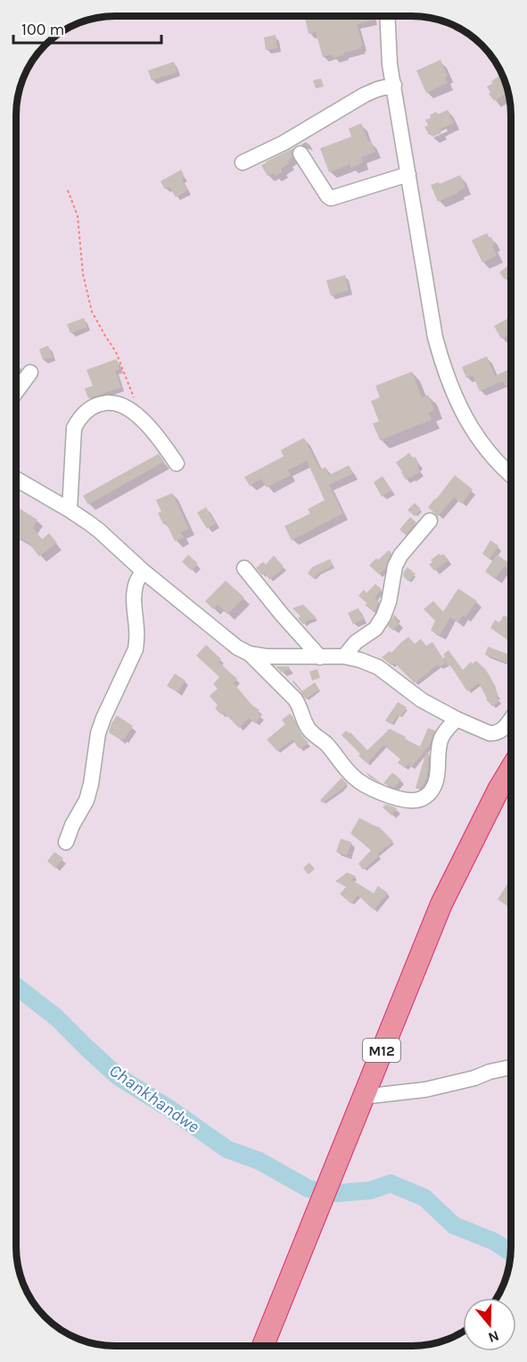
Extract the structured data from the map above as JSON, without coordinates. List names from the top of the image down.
{
  "streets": {
    "highway": ["M12"]
  },
  "water": ["Chankhandwe"],
  "scale_bar": "100 m",
  "north": "bottom"
}
